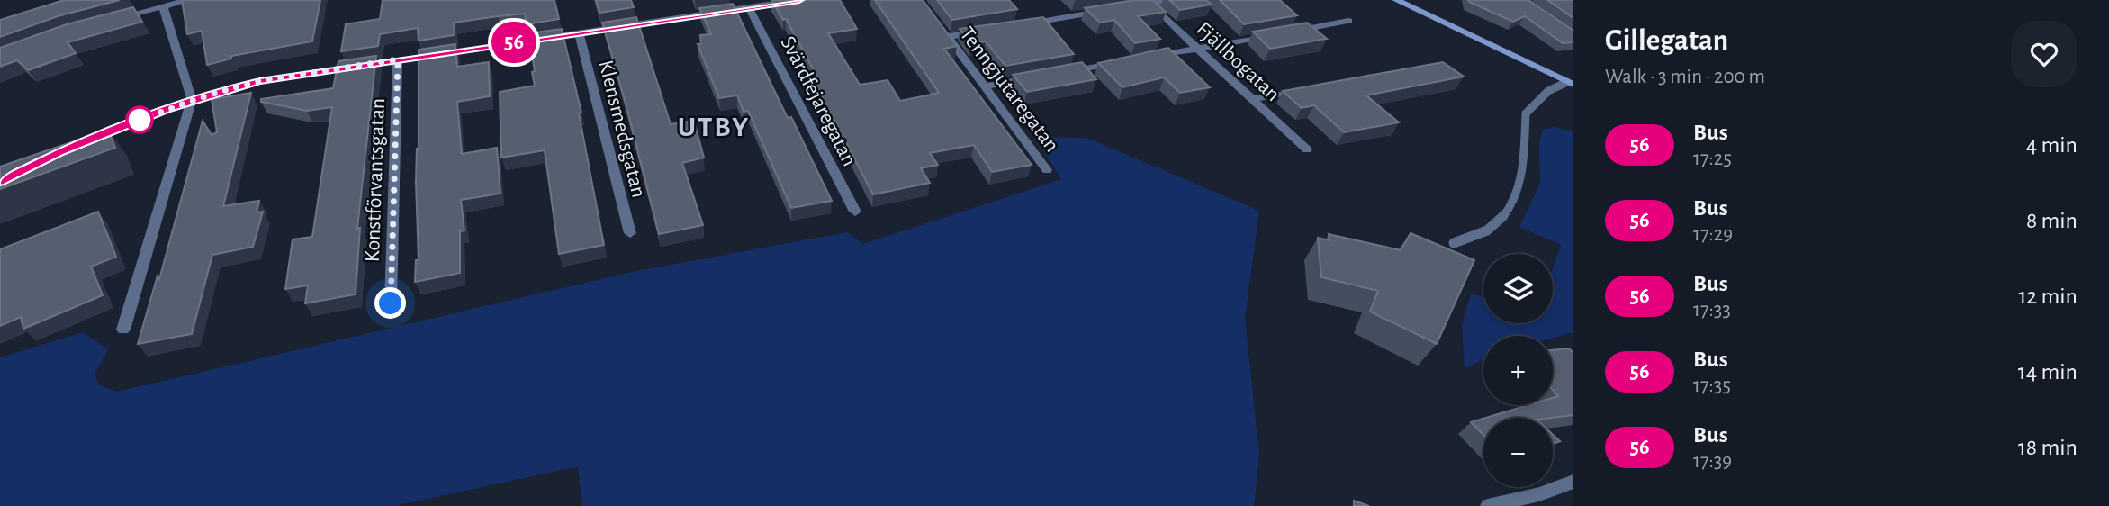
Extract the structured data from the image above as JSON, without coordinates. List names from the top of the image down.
{
  "streets": {
    "street": [
      "Fjällbogatan",
      "Tenngjutaregatan",
      "Svärdfejaregatan",
      "Klensmedsgatan",
      "Konstförvantsgatan"
    ]
  },
  "districts": ["UTBY"],
  "lines": ["bus line 56"],
  "page": {
    "on_map": "56",
    "heading": ["Gillegatan", "Walk · 3 min · 200 m"],
    "list": [
      {
        "mark": "56",
        "name": "Bus",
        "note": "17:25",
        "value": "4 min"
      },
      {
        "mark": "56",
        "name": "Bus",
        "note": "17:29",
        "value": "8 min"
      },
      {
        "mark": "56",
        "name": "Bus",
        "note": "17:33",
        "value": "12 min"
      },
      {
        "mark": "56",
        "name": "Bus",
        "note": "17:35",
        "value": "14 min"
      },
      {
        "mark": "56",
        "name": "Bus",
        "note": "17:39",
        "value": "18 min"
      }
    ],
    "map_buttons": ["+", "−"]
  }
}
